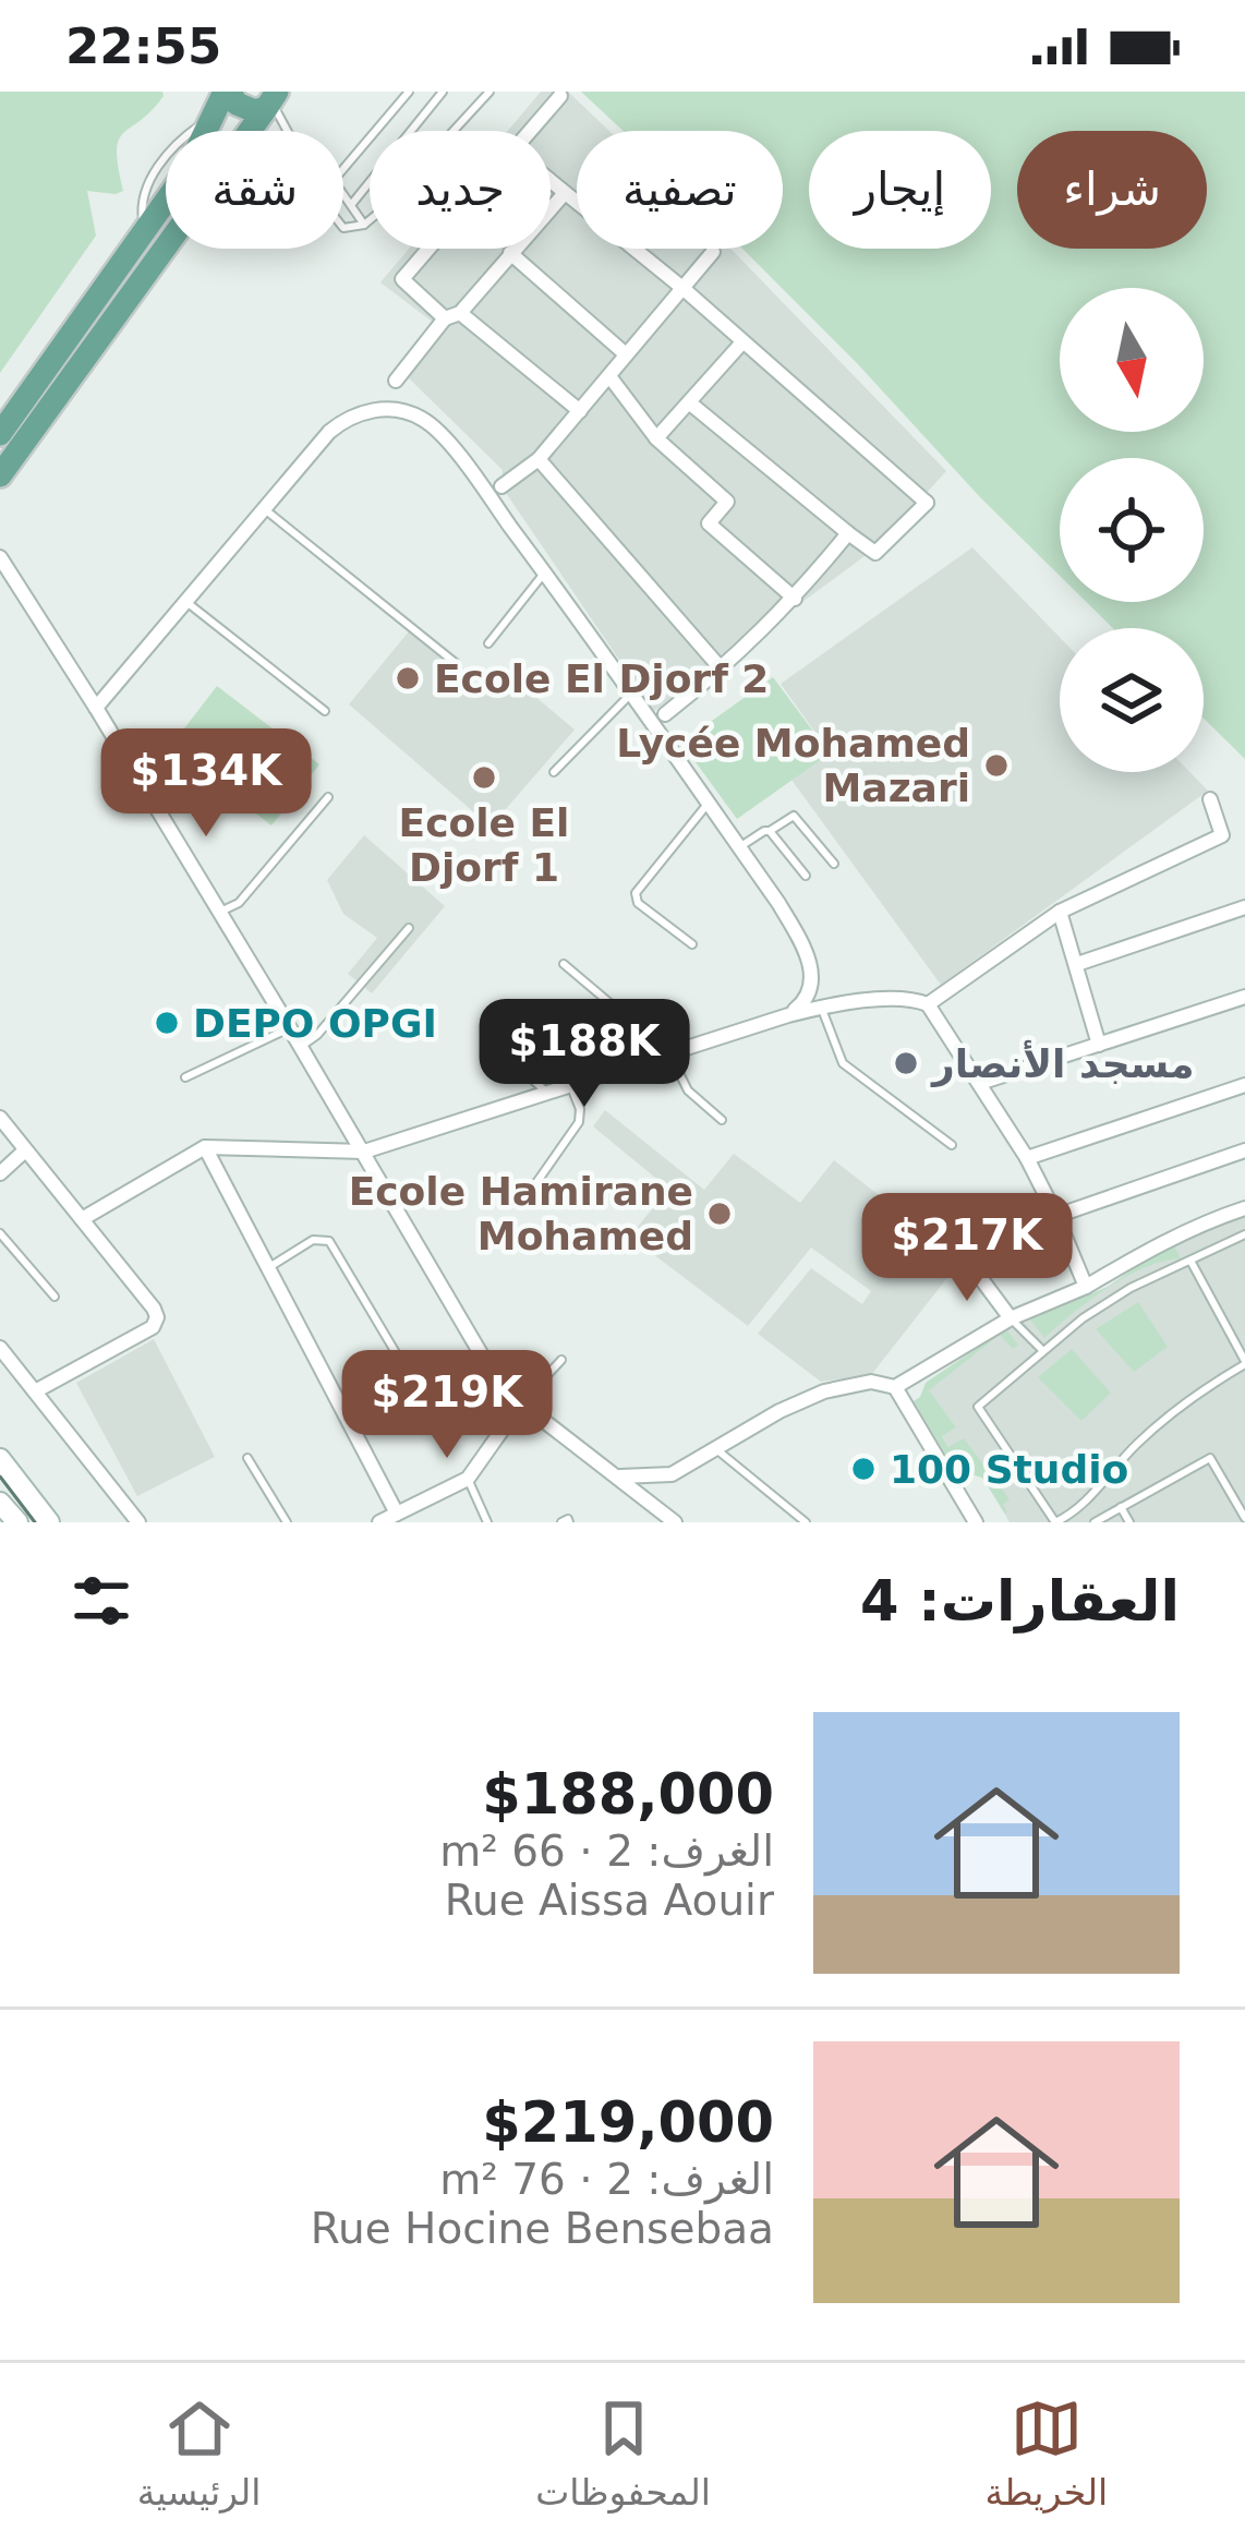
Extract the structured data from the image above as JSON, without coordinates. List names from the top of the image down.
{
  "places": [
    "Ecole El Djorf 2",
    "Lycée Mohamed Mazari",
    "Ecole El Djorf 1",
    "DEPO OPGI",
    "مسجد الأنصار",
    "Ecole Hamirane Mohamed",
    "100 Studio"
  ],
  "north": "bottom",
  "page": {
    "status": "22:55",
    "chip": [
      "شراء",
      "إيجار",
      "تصفية",
      "جديد",
      "شقة"
    ],
    "price": [
      "$134K",
      "$188K",
      "$217K",
      "$219K"
    ],
    "heading": "العقارات: 4",
    "list": [
      {
        "name": "$188,000",
        "note": "الغرف: 2 · 66 m² · Rue Aissa Aouir"
      },
      {
        "name": "$219,000",
        "note": "الغرف: 2 · 76 m² · Rue Hocine Bensebaa"
      }
    ],
    "tabs": ["الخريطة", "المحفوظات", "الرئيسية"]
  }
}
